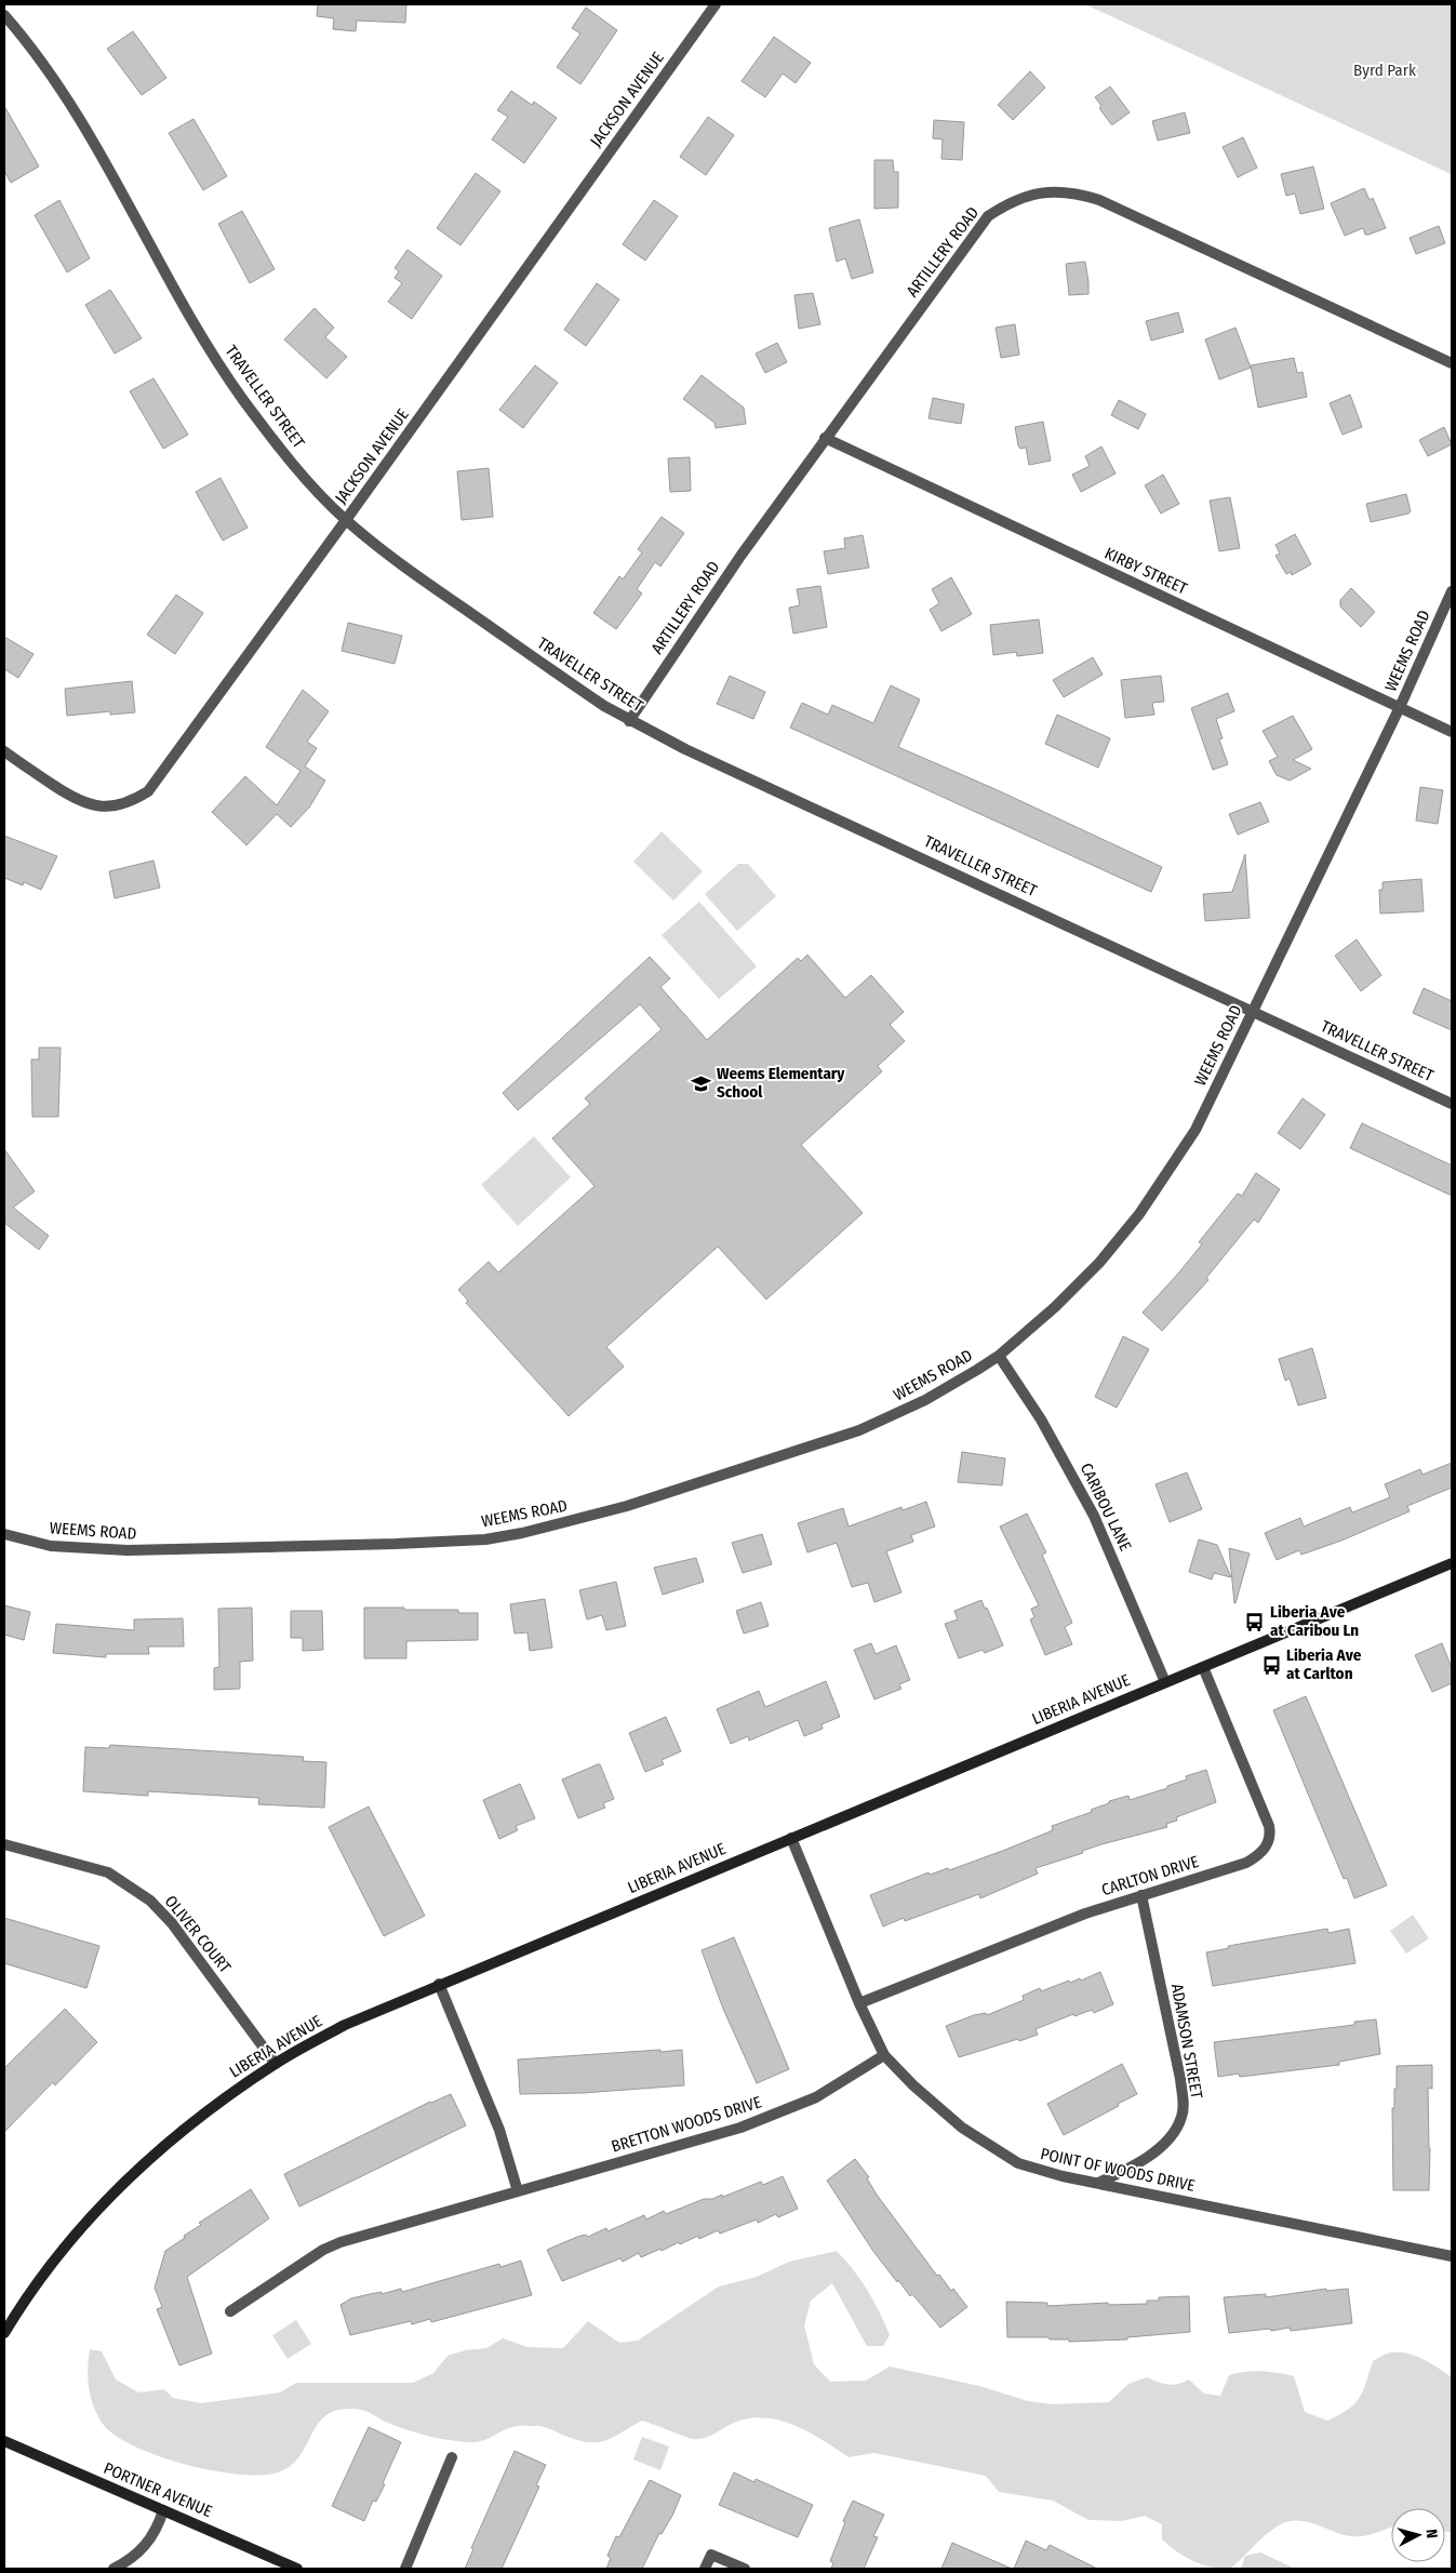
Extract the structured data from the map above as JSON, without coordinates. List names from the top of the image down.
{
  "streets": {
    "main road": ["LIBERIA AVENUE", "PORTNER AVENUE"],
    "street": [
      "JACKSON AVENUE",
      "ARTILLERY ROAD",
      "TRAVELLER STREET",
      "KIRBY STREET",
      "WEEMS ROAD",
      "CARIBOU LANE",
      "CARLTON DRIVE",
      "OLIVER COURT",
      "ADAMSON STREET",
      "BRETTON WOODS DRIVE",
      "POINT OF WOODS DRIVE"
    ]
  },
  "crossings": [
    ["JACKSON AVENUE", "TRAVELLER STREET"],
    ["ARTILLERY ROAD", "TRAVELLER STREET"],
    ["ARTILLERY ROAD", "KIRBY STREET"],
    ["TRAVELLER STREET", "WEEMS ROAD"],
    ["KIRBY STREET", "WEEMS ROAD"],
    ["WEEMS ROAD", "CARIBOU LANE"],
    ["CARIBOU LANE", "LIBERIA AVENUE"],
    ["LIBERIA AVENUE", "CARLTON DRIVE"],
    ["LIBERIA AVENUE", "OLIVER COURT"],
    ["LIBERIA AVENUE", "POINT OF WOODS DRIVE"],
    ["CARLTON DRIVE", "ADAMSON STREET"],
    ["CARLTON DRIVE", "POINT OF WOODS DRIVE"],
    ["ADAMSON STREET", "POINT OF WOODS DRIVE"],
    ["BRETTON WOODS DRIVE", "POINT OF WOODS DRIVE"]
  ],
  "parks": ["Byrd Park"],
  "places": {
    "school or university": ["Weems Elementary School"],
    "bus stop": ["Liberia Ave at Caribou Ln", "Liberia Ave at Carlton"]
  },
  "north": "right"
}
